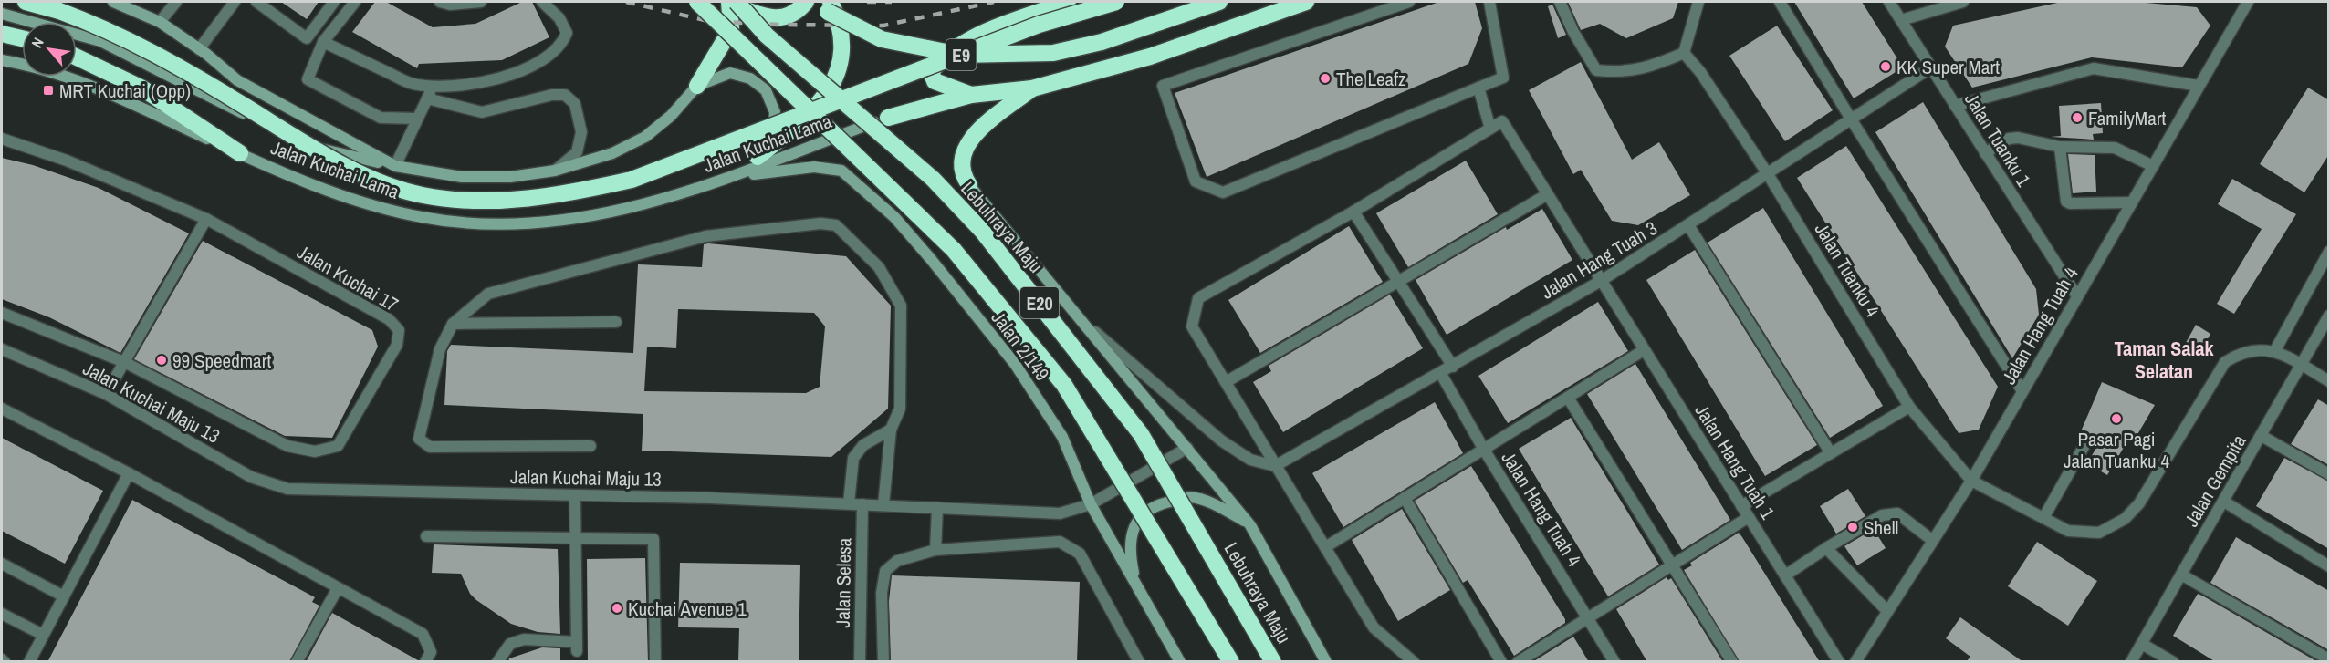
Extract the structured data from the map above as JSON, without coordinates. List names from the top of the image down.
{
  "streets": {
    "highway": ["E9", "Lebuhraya Maju", "E20"],
    "main road": ["Jalan Kuchai Lama", "Jalan 2/149"],
    "street": [
      "Jalan Tuanku 1",
      "Jalan Hang Tuah 3",
      "Jalan Tuanku 4",
      "Jalan Kuchai 17",
      "Jalan Hang Tuah 4",
      "Jalan Kuchai Maju 13",
      "Jalan Hang Tuah 1",
      "Jalan Gempita",
      "Jalan Selesa"
    ]
  },
  "crossings": [
    ["Jalan Tuanku 1", "Jalan Hang Tuah 3"],
    ["Jalan Tuanku 1", "Jalan Hang Tuah 4"],
    ["Jalan Kuchai Lama", "Jalan 2/149"],
    ["Jalan Hang Tuah 3", "Jalan Tuanku 4"],
    ["Jalan Hang Tuah 3", "Jalan Hang Tuah 4"],
    ["Jalan Hang Tuah 3", "Jalan Hang Tuah 1"],
    ["Jalan Tuanku 4", "Jalan Hang Tuah 4"],
    ["Jalan 2/149", "Jalan Kuchai Maju 13"],
    ["Jalan Kuchai Maju 13", "Jalan Selesa"]
  ],
  "districts": ["Taman Salak Selatan"],
  "places": {
    "other": [
      "KK Super Mart",
      "The Leafz",
      "FamilyMart",
      "99 Speedmart",
      "Pasar Pagi Jalan Tuanku 4",
      "Shell",
      "Kuchai Avenue 1"
    ],
    "transit": ["MRT Kuchai (Opp)"]
  },
  "north": "top left"
}
